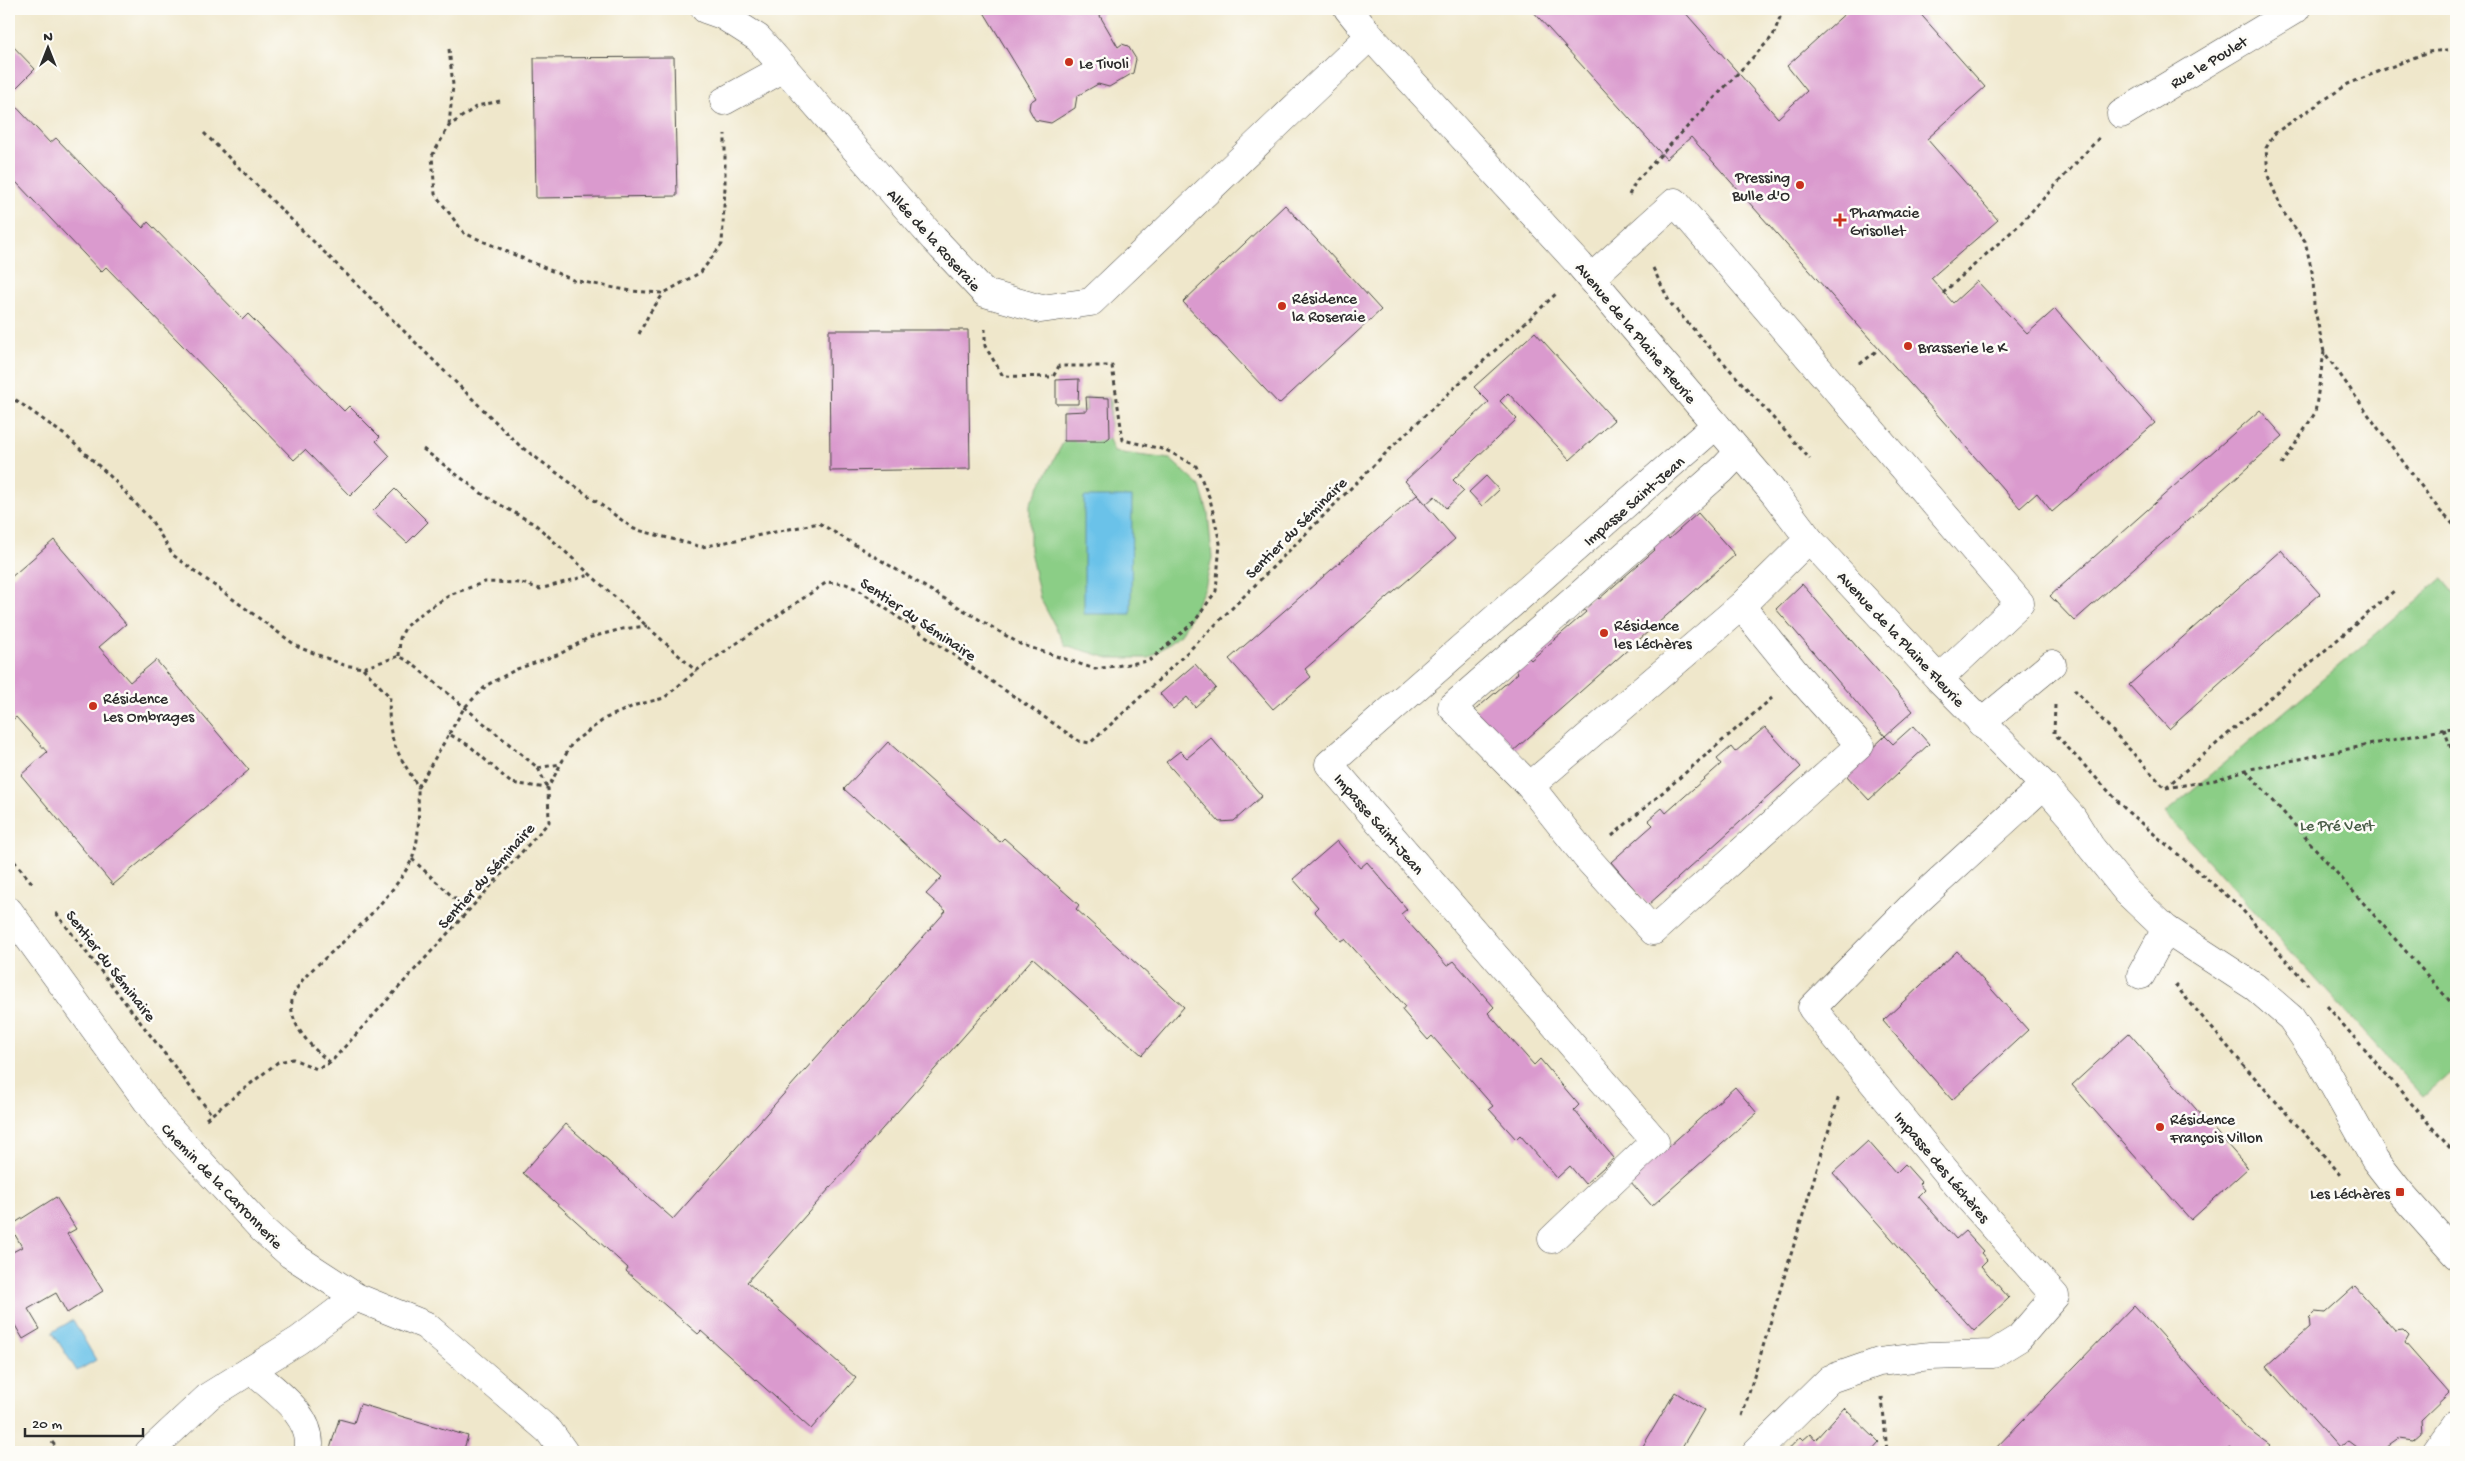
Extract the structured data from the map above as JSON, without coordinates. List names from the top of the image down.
{
  "streets": {
    "street": [
      "Rue le Poulet",
      "Allée de la Roseraie",
      "Avenue de la Plaine Fleurie",
      "Impasse Saint-Jean",
      "Impasse des Léchères",
      "Chemin de la Carronnerie"
    ],
    "path": ["Sentier du Séminaire"]
  },
  "crossings": [
    ["Allée de la Roseraie", "Avenue de la Plaine Fleurie"],
    ["Avenue de la Plaine Fleurie", "Impasse Saint-Jean"],
    ["Avenue de la Plaine Fleurie", "Impasse des Léchères"]
  ],
  "parks": ["Le Pré Vert"],
  "places": {
    "other": [
      "Le Tivoli",
      "Pressing Bulle d'O",
      "Résidence la Roseraie",
      "Brasserie le K",
      "Résidence les Léchères",
      "Résidence Les Ombrages",
      "Résidence François Villon"
    ],
    "health": ["Pharmacie Grisollet"],
    "transit": ["Les Léchères"]
  },
  "scale_bar": "20 m",
  "north": "top"
}
